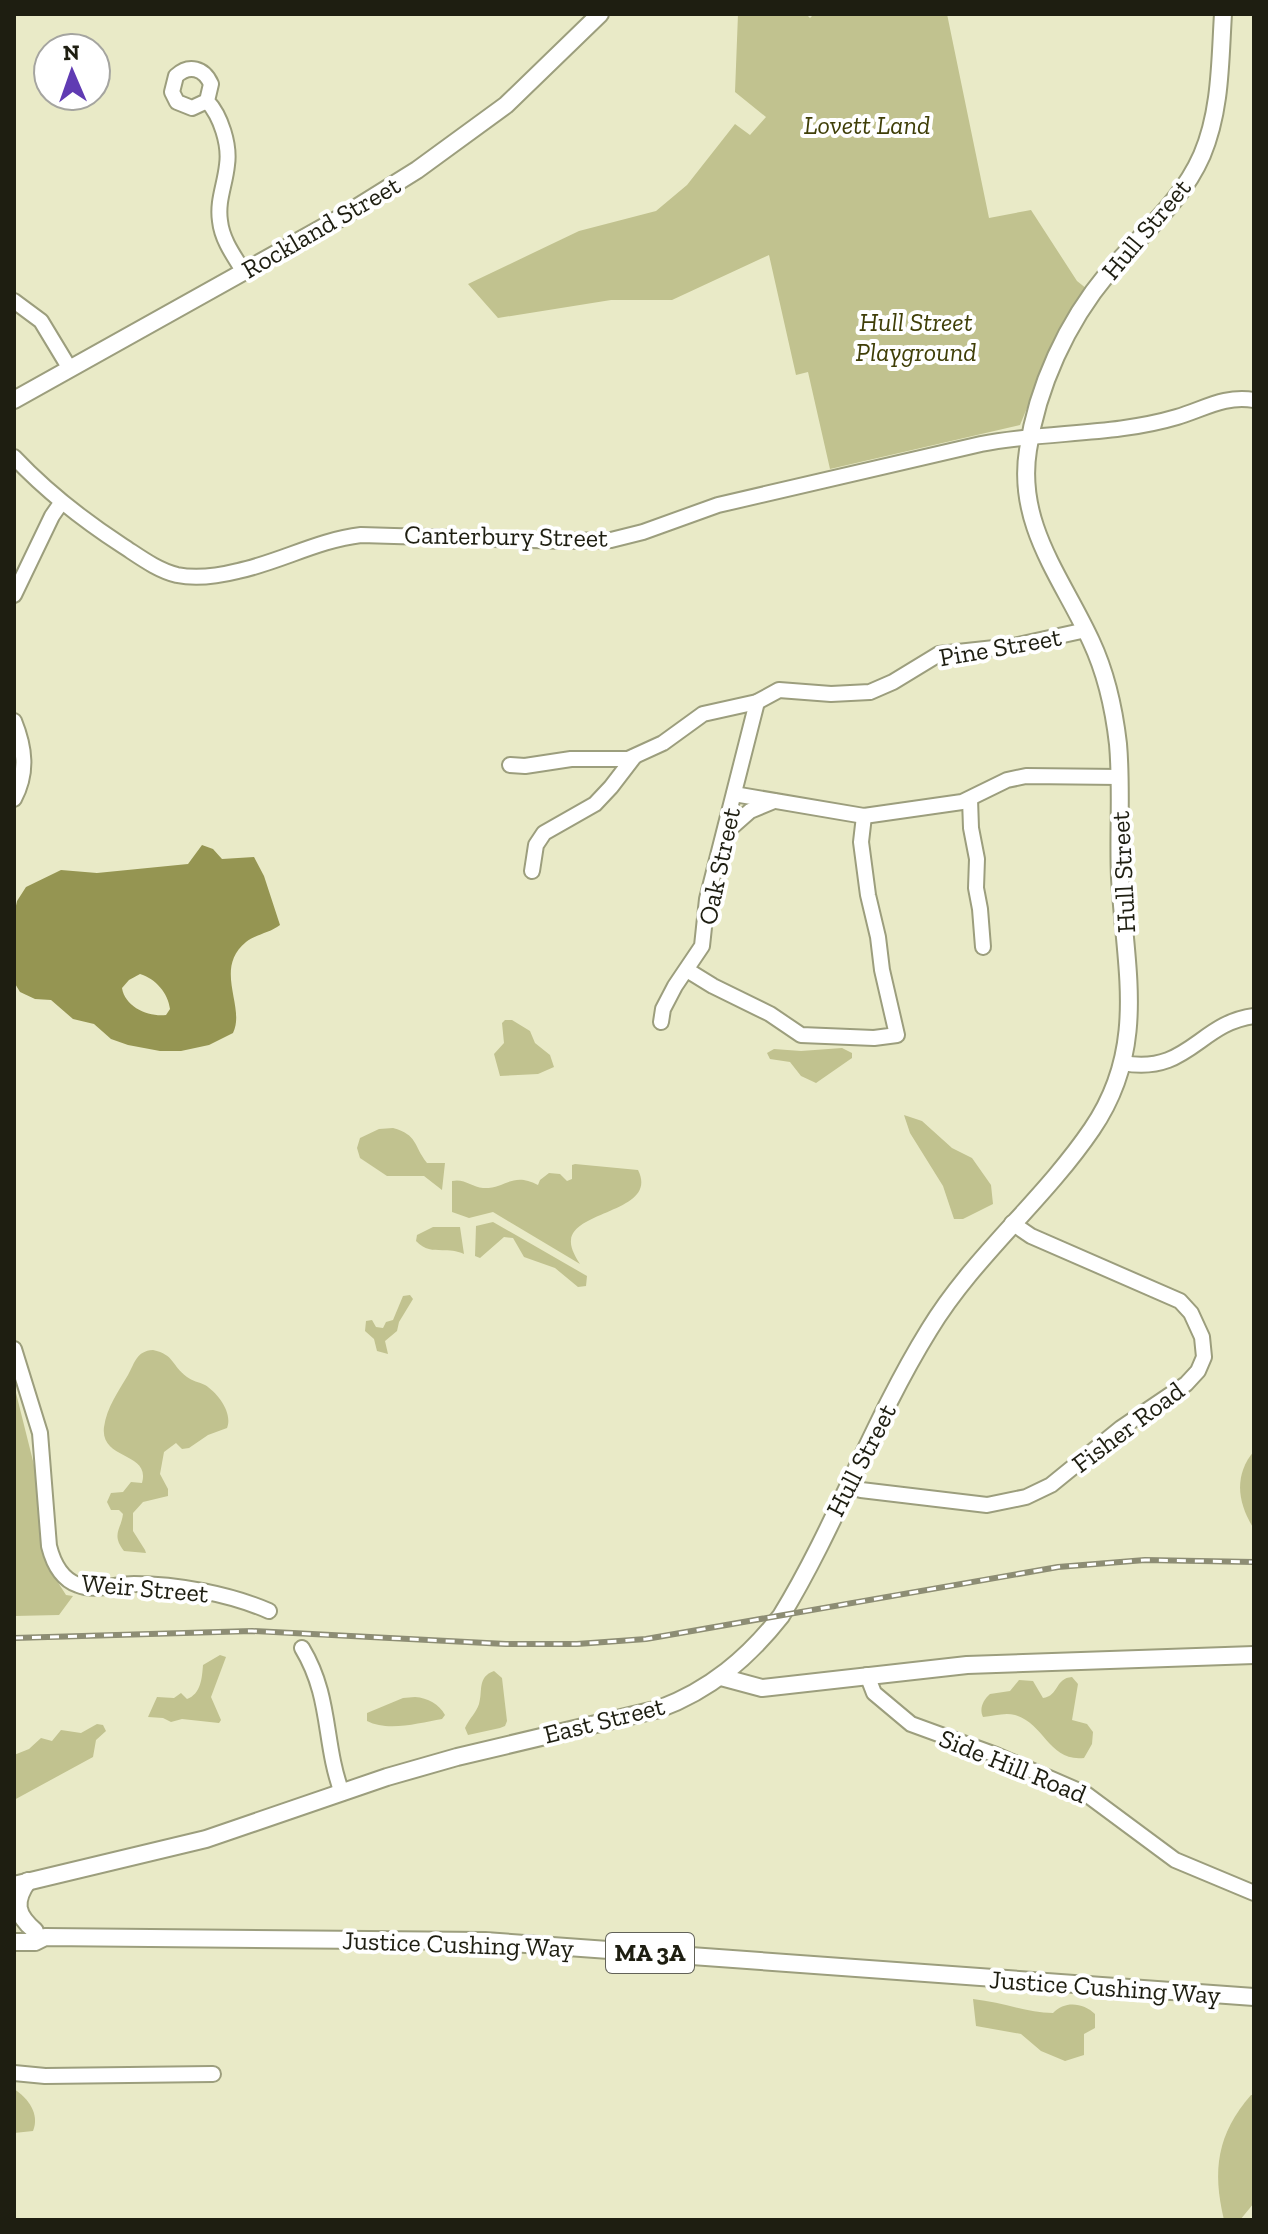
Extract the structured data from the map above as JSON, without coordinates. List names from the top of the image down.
{
  "streets": {
    "main road": [
      "Rockland Street",
      "Hull Street",
      "East Street",
      "Justice Cushing Way",
      "MA 3A"
    ],
    "street": [
      "Canterbury Street",
      "Pine Street",
      "Oak Street",
      "Fisher Road",
      "Weir Street",
      "Side Hill Road"
    ]
  },
  "crossings": [
    ["Hull Street", "Canterbury Street"],
    ["Hull Street", "Pine Street"],
    ["Hull Street", "Fisher Road"],
    ["Hull Street", "East Street"],
    ["Pine Street", "Oak Street"]
  ],
  "parks": ["Lovett Land", "Hull Street Playground"],
  "north": "top"
}
